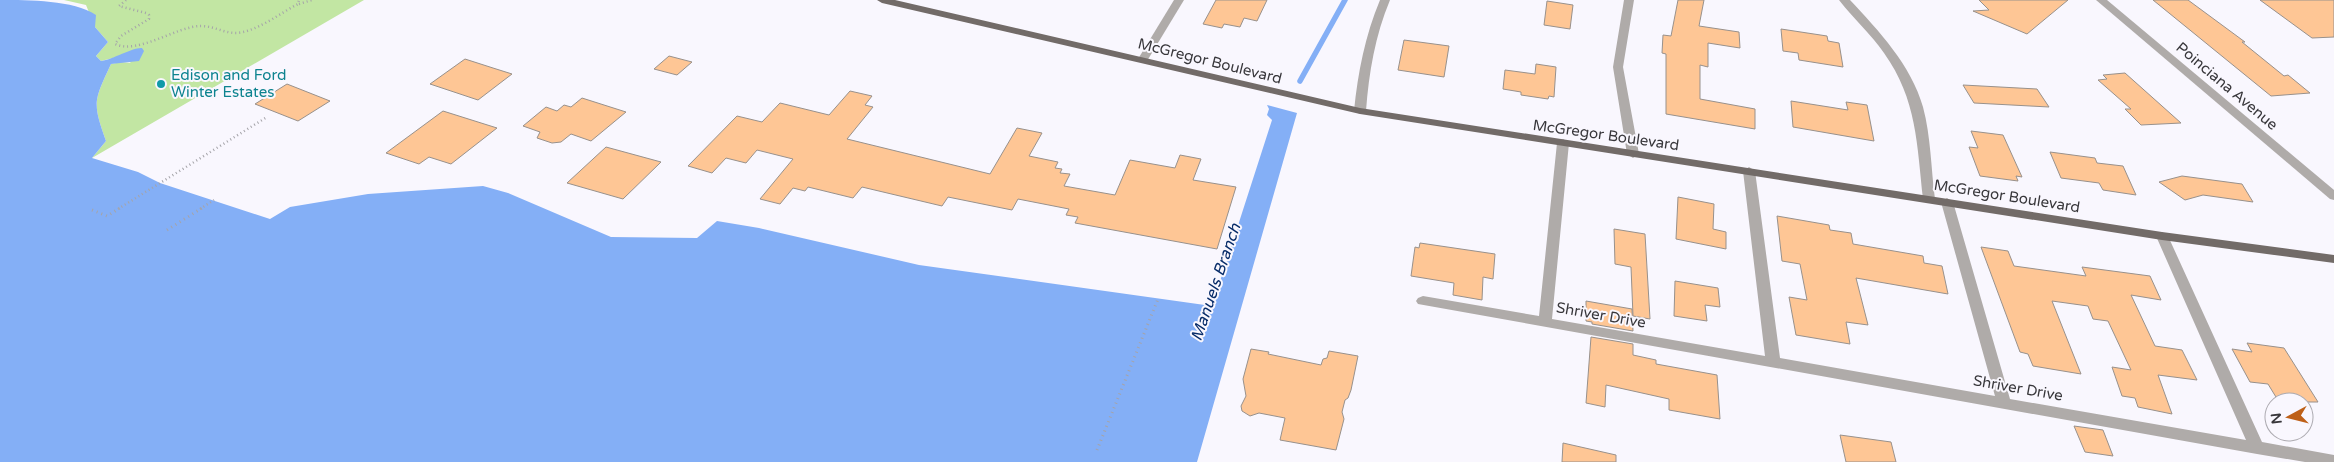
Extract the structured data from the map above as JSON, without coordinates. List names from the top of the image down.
{
  "streets": {
    "main road": ["McGregor Boulevard"],
    "street": ["Poinciana Avenue", "Shriver Drive"]
  },
  "water": ["Manuels Branch"],
  "places": ["Edison and Ford Winter Estates"],
  "north": "left"
}
